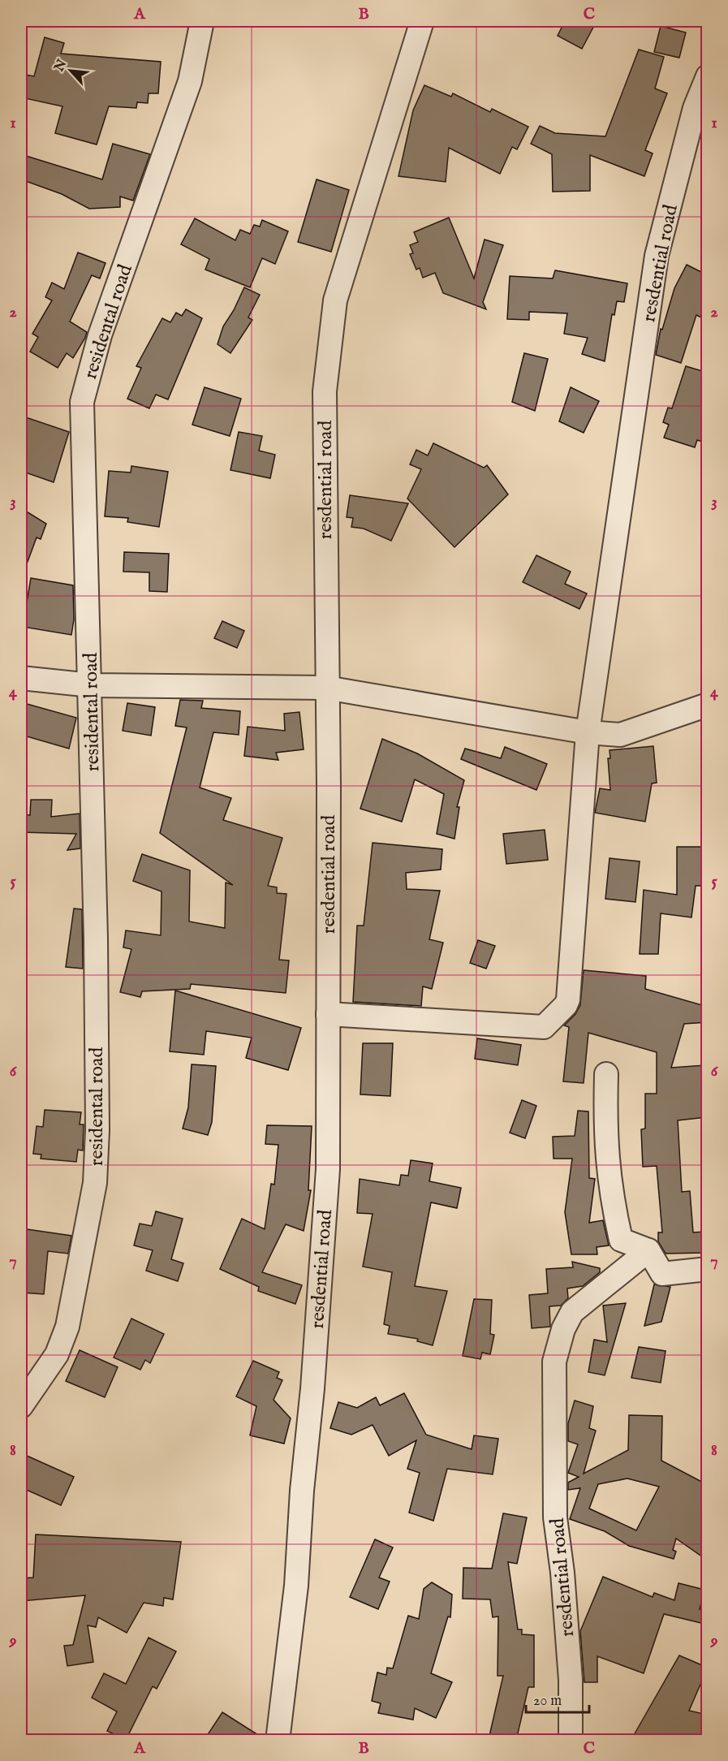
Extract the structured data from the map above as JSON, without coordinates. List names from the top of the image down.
{
  "streets": {
    "street": ["resdential road", "residental road"]
  },
  "scale_bar": "20 m",
  "north": "top left",
  "grid": {
    "columns": ["A", "B", "C"],
    "rows": [
      "1",
      "2",
      "3",
      "4",
      "5",
      "6",
      "7",
      "8",
      "9"
    ]
  }
}
